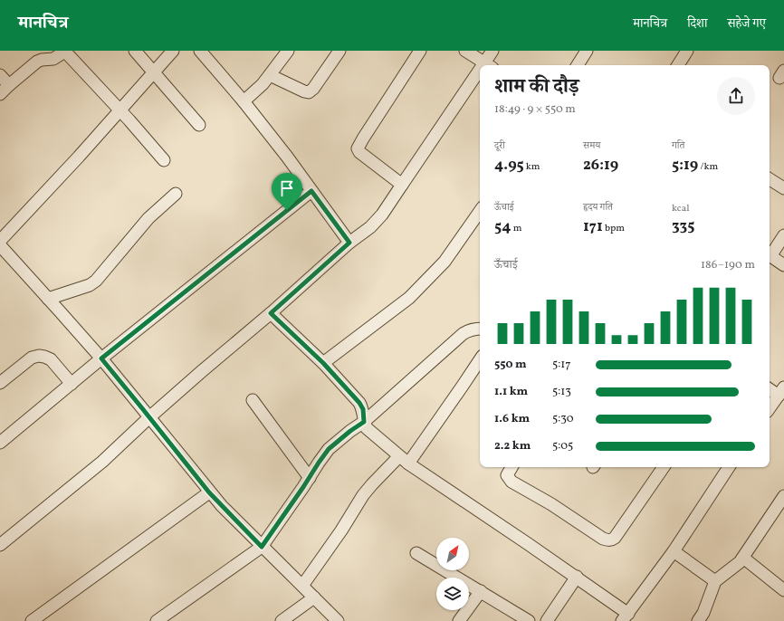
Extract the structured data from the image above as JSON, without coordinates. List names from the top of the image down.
{
  "north": "top right",
  "page": {
    "header": "मानचित्र",
    "nav": ["मानचित्र", "दिशा", "सहेजे गए"],
    "heading": ["शाम की दौड़", "18:49 · 9 × 550 m"],
    "stats": [
      ["दूरी", "4.95 km"],
      ["समय", "26:19"],
      ["गति", "5:19 /km"],
      ["ऊँचाई", "54 m"],
      ["हृदय गति", "171 bpm"],
      ["kcal", "335"]
    ],
    "chart": ["ऊँचाई", "186–190 m"],
    "list": [
      {
        "name": "550 m",
        "note": "5:17"
      },
      {
        "name": "1.1 km",
        "note": "5:13"
      },
      {
        "name": "1.6 km",
        "note": "5:30"
      },
      {
        "name": "2.2 km",
        "note": "5:05"
      }
    ]
  }
}
